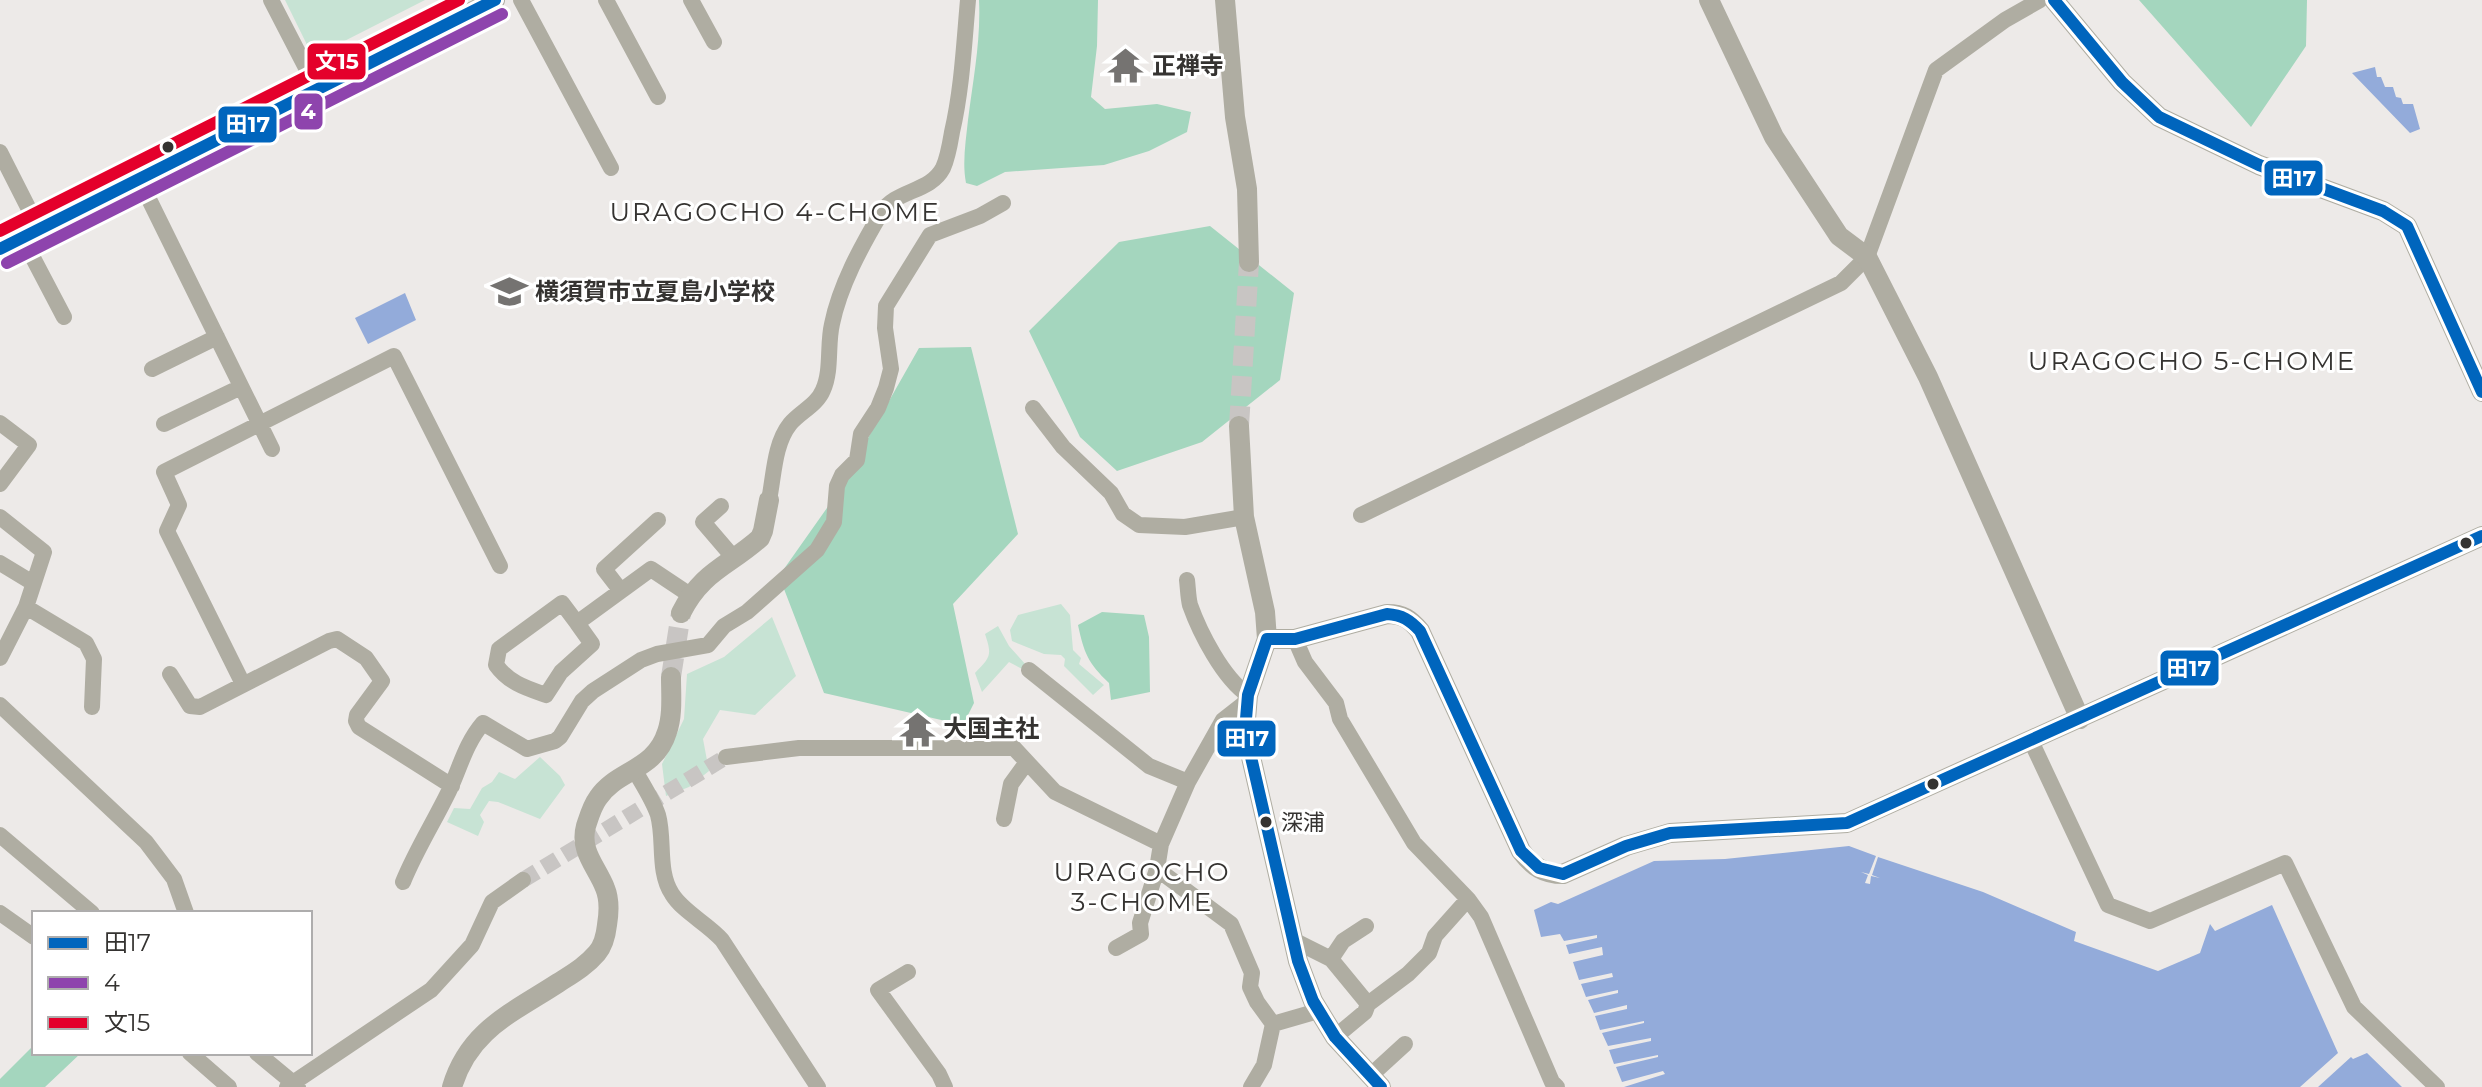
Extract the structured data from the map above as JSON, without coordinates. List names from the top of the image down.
{
  "districts": ["URAGOCHO 4-CHOME", "URAGOCHO 5-CHOME", "URAGOCHO 3-CHOME"],
  "places": {
    "temple": ["正禅寺", "大国主社"],
    "school or university": ["横須賀市立夏島小学校"],
    "other": ["深浦"]
  },
  "lines": ["transit line 田17", "transit line 文15", "transit line 4"],
  "legend": ["田17", "4", "文15"]
}
